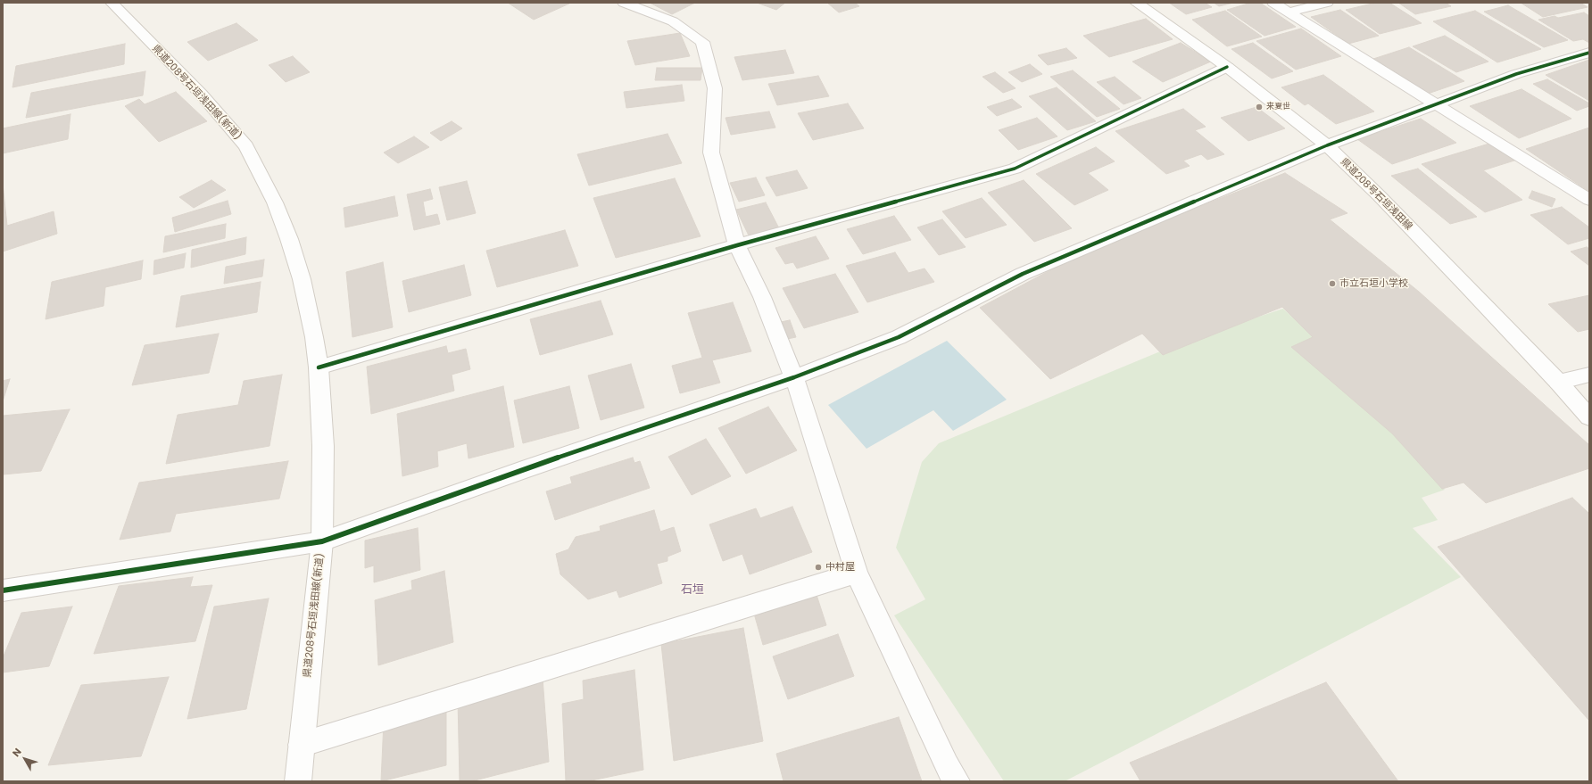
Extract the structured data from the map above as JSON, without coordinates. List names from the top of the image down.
{
  "streets": {
    "street": ["県道208号石垣浅田線(新道)", "県道208号石垣浅田線"]
  },
  "districts": ["石垣"],
  "places": ["来夏世", "市立石垣小学校", "中村屋"],
  "north": "top left"
}
